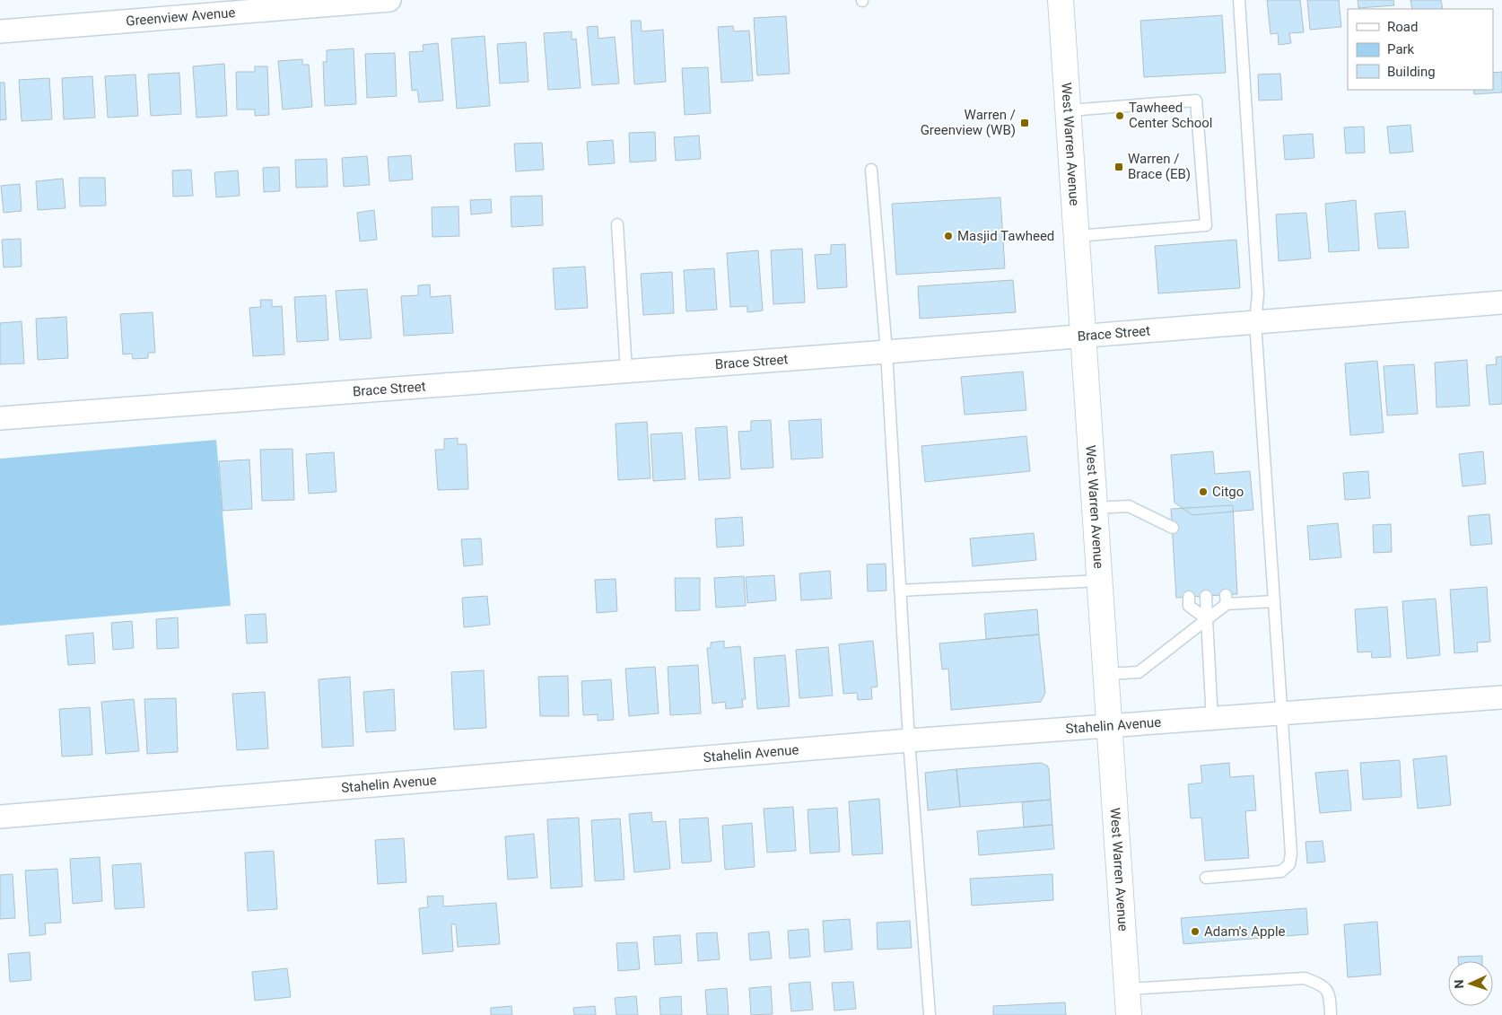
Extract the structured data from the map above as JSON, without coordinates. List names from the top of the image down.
{
  "streets": {
    "main road": ["West Warren Avenue"],
    "street": ["Greenview Avenue", "Brace Street", "Stahelin Avenue"]
  },
  "crossings": [
    ["West Warren Avenue", "Brace Street"],
    ["West Warren Avenue", "Stahelin Avenue"]
  ],
  "places": {
    "other": [
      "Tawheed Center School",
      "Masjid Tawheed",
      "Citgo",
      "Adam's Apple"
    ],
    "transit": ["Warren / Greenview (WB)", "Warren / Brace (EB)"]
  },
  "legend": ["Road", "Park", "Building"],
  "north": "left"
}
